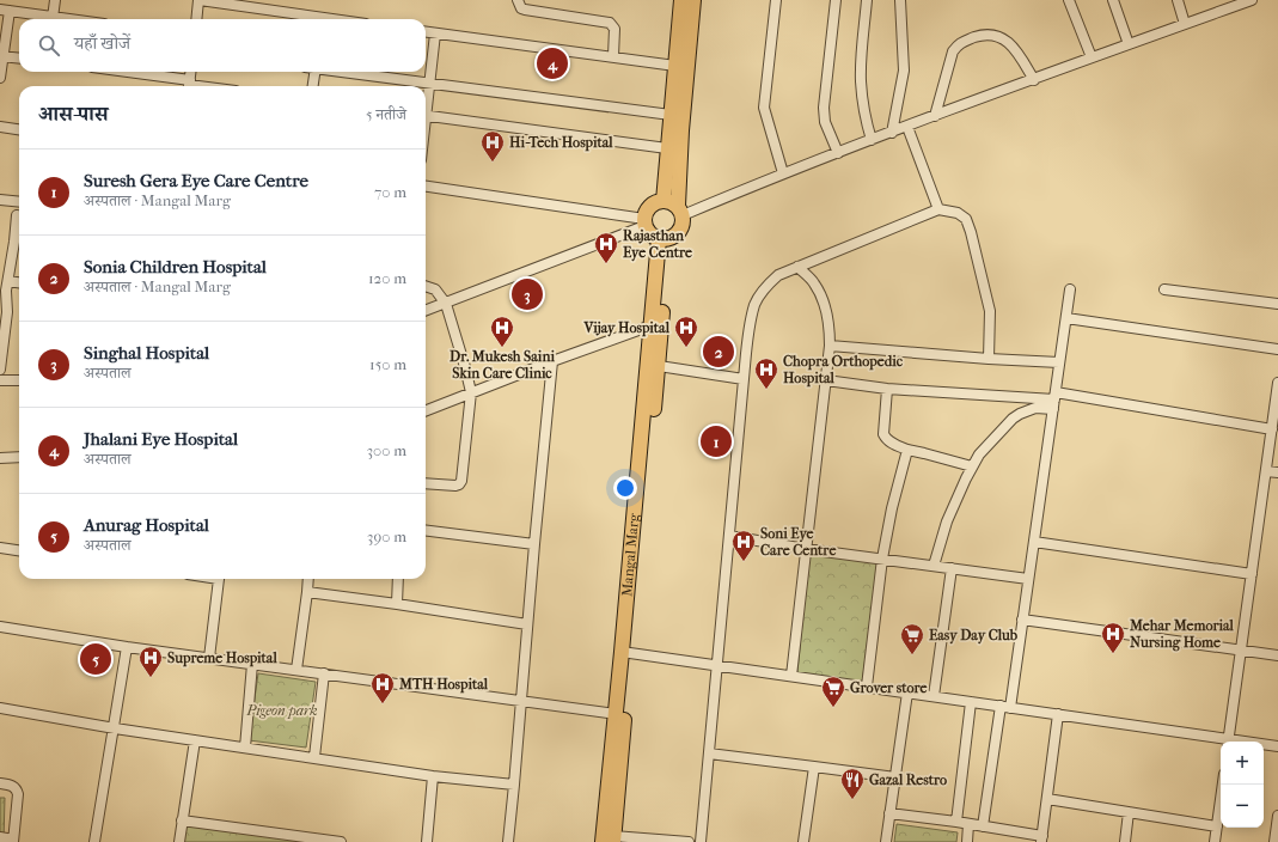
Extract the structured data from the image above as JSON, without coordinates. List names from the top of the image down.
{
  "streets": {
    "main road": ["Mangal Marg"]
  },
  "parks": ["Pigeon park"],
  "places": {
    "hospital": [
      "Hi-Tech Hospital",
      "Rajasthan Eye Centre",
      "Dr. Mukesh Saini Skin Care Clinic",
      "Vijay Hospital",
      "Chopra Orthopedic Hospital",
      "Soni Eye Care Centre",
      "Mehar Memorial Nursing Home",
      "Supreme Hospital",
      "MTH Hospital"
    ],
    "supermarket": ["Easy Day Club", "Grover store"],
    "restaurant": ["Gazal Restro"]
  },
  "page": {
    "search": "यहाँ खोजें",
    "pins": [
      "4",
      "3",
      "2",
      "1",
      "5"
    ],
    "heading": ["आस-पास", "5 नतीजे"],
    "list": [
      {
        "mark": "1",
        "name": "Suresh Gera Eye Care Centre",
        "note": "अस्पताल · Mangal Marg",
        "value": "70 m"
      },
      {
        "mark": "2",
        "name": "Sonia Children Hospital",
        "note": "अस्पताल · Mangal Marg",
        "value": "120 m"
      },
      {
        "mark": "3",
        "name": "Singhal Hospital",
        "note": "अस्पताल",
        "value": "150 m"
      },
      {
        "mark": "4",
        "name": "Jhalani Eye Hospital",
        "note": "अस्पताल",
        "value": "300 m"
      },
      {
        "mark": "5",
        "name": "Anurag Hospital",
        "note": "अस्पताल",
        "value": "390 m"
      }
    ],
    "map_buttons": ["+", "−"]
  }
}
